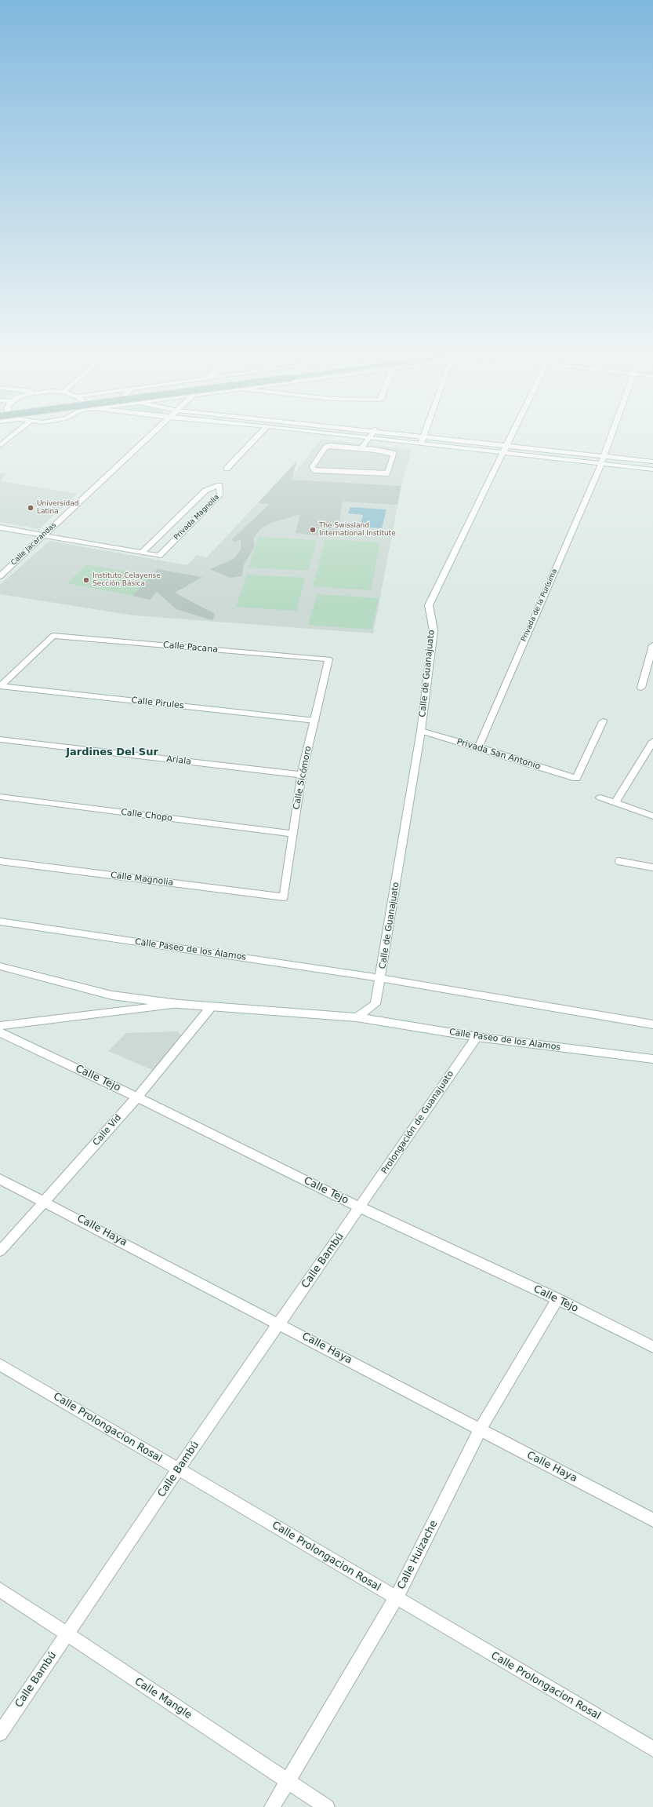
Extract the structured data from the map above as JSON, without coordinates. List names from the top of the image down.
{
  "streets": {
    "street": [
      "Privada Magnolia",
      "Calle Jacarandas",
      "Privada de la Purísima",
      "Calle Pacana",
      "Calle de Guanajuato",
      "Calle Pirules",
      "Privada San Antonio",
      "Ariala",
      "Calle Sicómoro",
      "Calle Chopo",
      "Calle Magnolia",
      "Calle Paseo de los Álamos",
      "Calle Tejo",
      "Prolongación de Guanajuato",
      "Calle Vid",
      "Calle Haya",
      "Calle Bambú",
      "Calle Prolongacion Rosal",
      "Calle Huizache",
      "Calle Mangle"
    ]
  },
  "crossings": [
    ["Privada Magnolia", "Calle Jacarandas"],
    ["Privada de la Purísima", "Privada San Antonio"],
    ["Calle Pacana", "Calle Pirules"],
    ["Calle Pacana", "Calle Sicómoro"],
    ["Calle de Guanajuato", "Privada San Antonio"],
    ["Calle de Guanajuato", "Calle Paseo de los Álamos"],
    ["Calle Pirules", "Calle Sicómoro"],
    ["Ariala", "Calle Sicómoro"],
    ["Calle Sicómoro", "Calle Chopo"],
    ["Calle Sicómoro", "Calle Magnolia"],
    ["Calle Paseo de los Álamos", "Prolongación de Guanajuato"],
    ["Calle Paseo de los Álamos", "Calle Vid"],
    ["Calle Tejo", "Prolongación de Guanajuato"],
    ["Calle Tejo", "Calle Vid"],
    ["Calle Tejo", "Calle Bambú"],
    ["Calle Tejo", "Calle Huizache"],
    ["Prolongación de Guanajuato", "Calle Bambú"],
    ["Calle Vid", "Calle Haya"],
    ["Calle Haya", "Calle Bambú"],
    ["Calle Haya", "Calle Huizache"],
    ["Calle Bambú", "Calle Prolongacion Rosal"],
    ["Calle Bambú", "Calle Mangle"],
    ["Calle Prolongacion Rosal", "Calle Huizache"],
    ["Calle Huizache", "Calle Mangle"]
  ],
  "districts": ["Jardines Del Sur"],
  "places": ["Universidad Latina", "The Swissland International Institute", "Instituto Celayense Sección Básica"]
}
